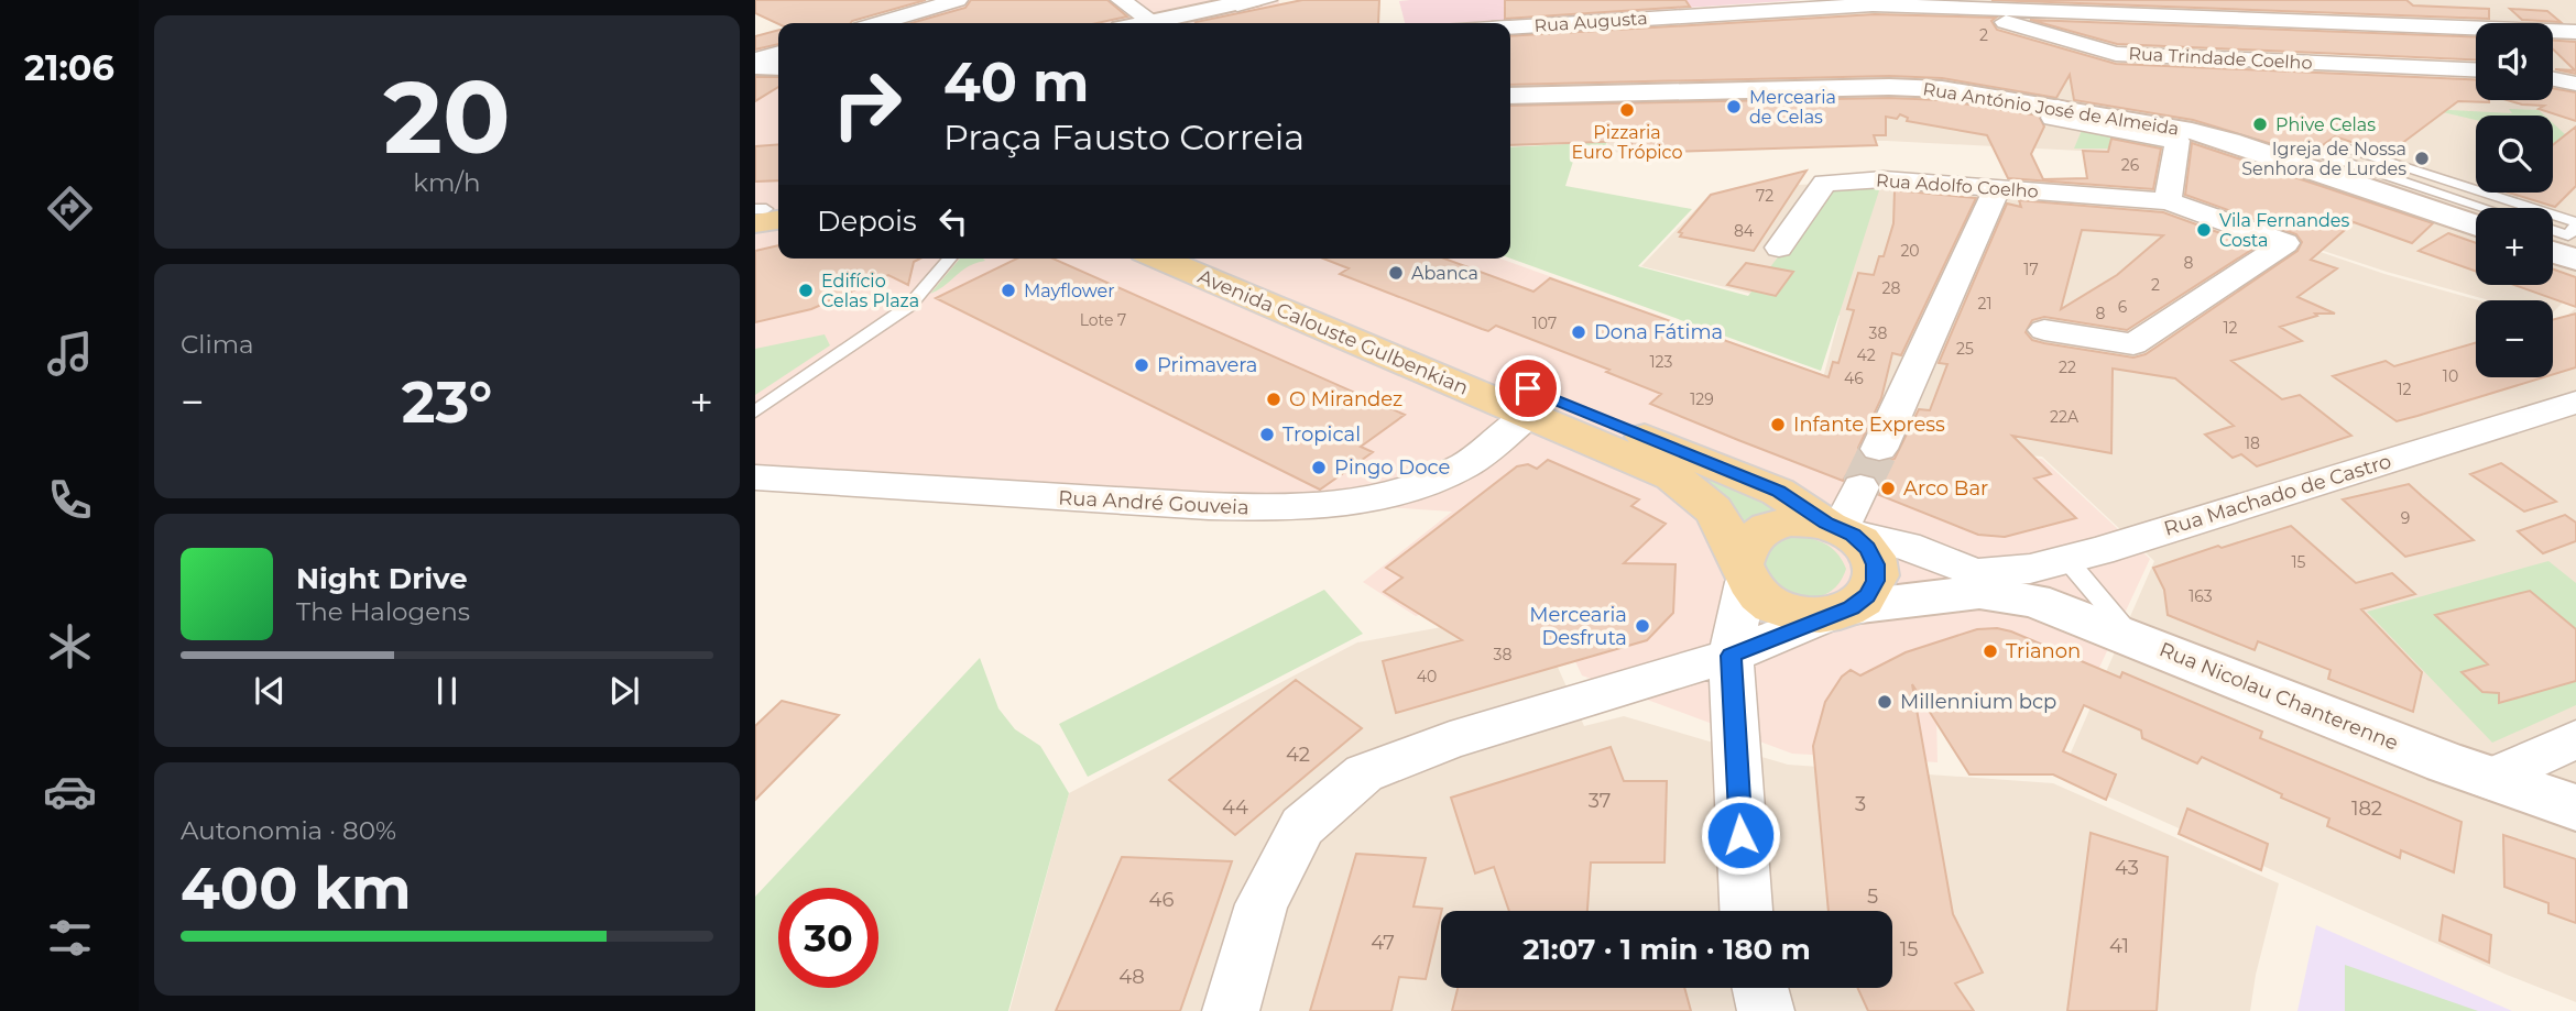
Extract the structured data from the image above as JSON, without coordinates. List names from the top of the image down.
{
  "streets": {
    "main road": ["Avenida Calouste Gulbenkian"],
    "street": [
      "Rua Augusta",
      "Rua Trindade Coelho",
      "Rua António José de Almeida",
      "Rua Adolfo Coelho",
      "Rua Machado de Castro",
      "Rua André Gouveia",
      "Rua Nicolau Chanterenne"
    ]
  },
  "crossings": [
    ["Rua Augusta", "Rua Trindade Coelho"],
    ["Avenida Calouste Gulbenkian", "Rua André Gouveia"],
    ["Avenida Calouste Gulbenkian", "Rua Nicolau Chanterenne"],
    ["Rua Machado de Castro", "Rua Nicolau Chanterenne"]
  ],
  "places": [
    "Mercearia de Celas",
    "Pizzaria Euro Trópico",
    "Phive Celas",
    "Igreja de Nossa Senhora de Lurdes",
    "Vila Fernandes Costa",
    "Abanca",
    "Edifício Celas Plaza",
    "Mayflower",
    "Dona Fátima",
    "Primavera",
    "O Mirandez",
    "Infante Express",
    "Tropical",
    "Pingo Doce",
    "Arco Bar",
    "Mercearia Desfruta",
    "Trianon",
    "Millennium bcp"
  ],
  "house_numbers": [
    "2",
    "26",
    "72",
    "84",
    "20",
    "8",
    "17",
    "2",
    "28",
    "21",
    "6",
    "8",
    "Lote 7",
    "107",
    "12",
    "38",
    "25",
    "42",
    "123",
    "22",
    "10",
    "46",
    "12",
    "129",
    "22A",
    "18",
    "9",
    "15",
    "163",
    "38",
    "40",
    "42",
    "37",
    "3",
    "44",
    "182",
    "43",
    "5",
    "46",
    "47",
    "41",
    "15",
    "48"
  ],
  "page": {
    "tabs": "21:06",
    "tile": [
      ["20", "km/h"],
      "Clima",
      ["Autonomia · 80%", "400 km"]
    ],
    "map_buttons": ["+", "−"],
    "turn": ["40 m", "Praça Fausto Correia"],
    "then": "Depois",
    "heat": ["−", "23°", "+"],
    "song": ["Night Drive", "The Halogens"],
    "limit": "30",
    "trip": "21:07 · 1 min · 180 m"
  }
}
